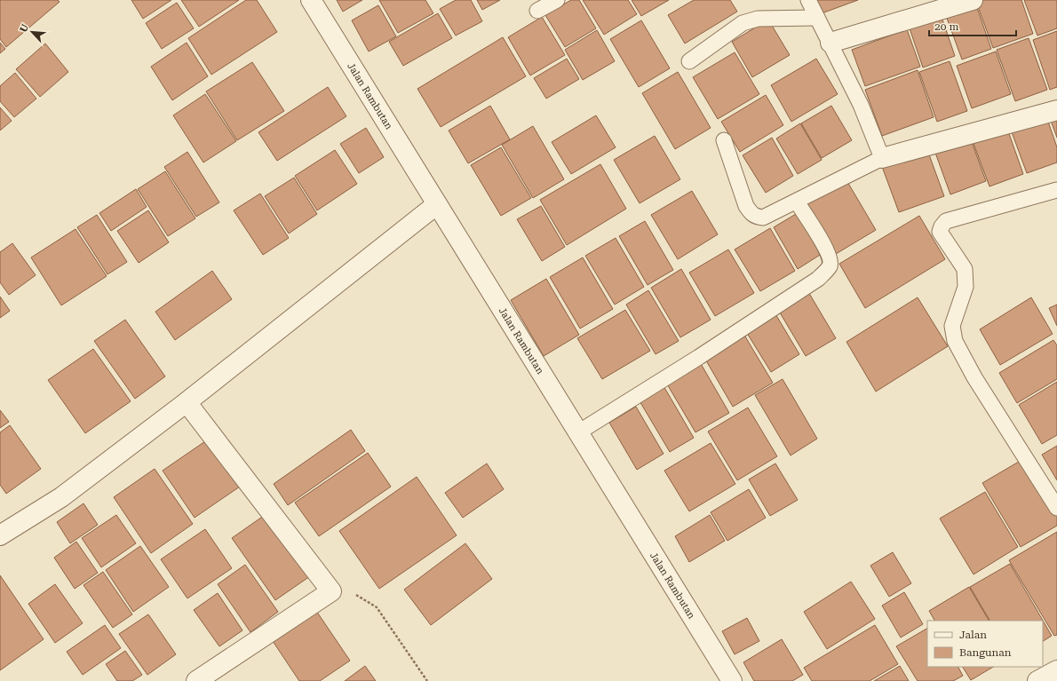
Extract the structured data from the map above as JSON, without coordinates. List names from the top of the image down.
{
  "streets": {
    "street": ["Jalan Rambutan"]
  },
  "legend": ["Jalan", "Bangunan"],
  "scale_bar": "20 m",
  "north": "top left"
}
